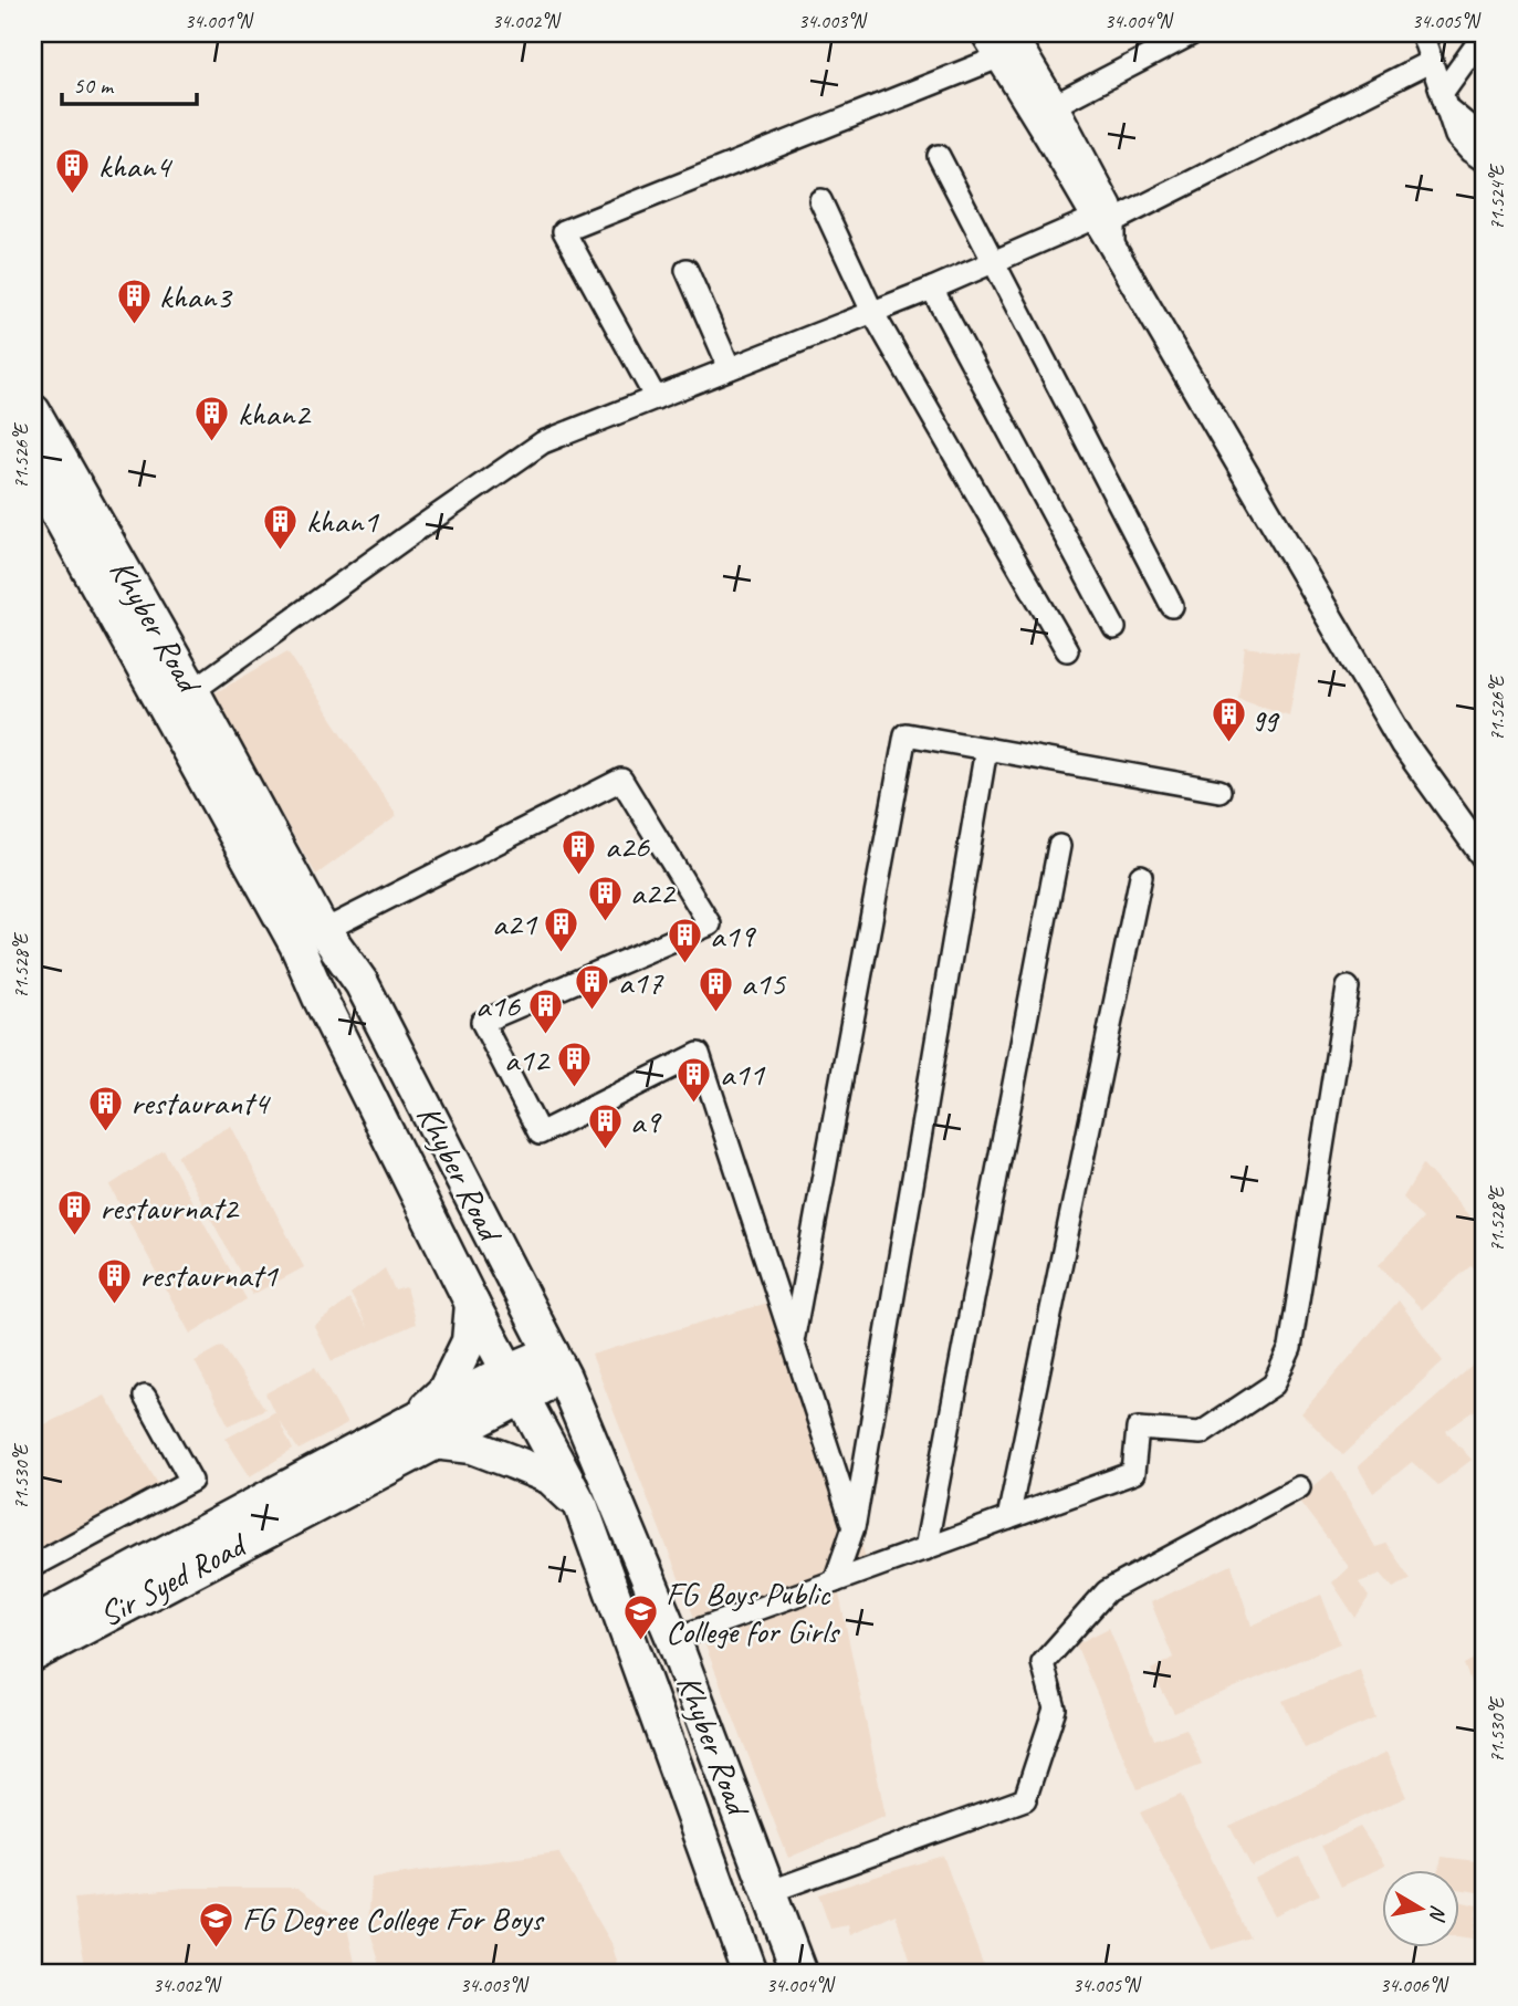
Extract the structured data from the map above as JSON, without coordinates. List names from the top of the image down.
{
  "streets": {
    "main road": ["Khyber Road", "Sir Syed Road"]
  },
  "places": {
    "building": [
      "khan4",
      "khan3",
      "khan2",
      "khan1",
      "gg",
      "a26",
      "a22",
      "a21",
      "a19",
      "a17",
      "a15",
      "a16",
      "a12",
      "a11",
      "restaurant4",
      "a9",
      "restaurnat2",
      "restaurnat1"
    ],
    "school or university": ["FG Boys Public College for Girls", "FG Degree College For Boys"]
  },
  "scale_bar": "50 m",
  "north": "right",
  "coordinates": [
    "34.001°N",
    "34.002°N",
    "34.003°N",
    "34.004°N",
    "34.005°N",
    "71.524°E",
    "71.526°E",
    "71.528°E",
    "71.530°E",
    "34.006°N"
  ]
}
